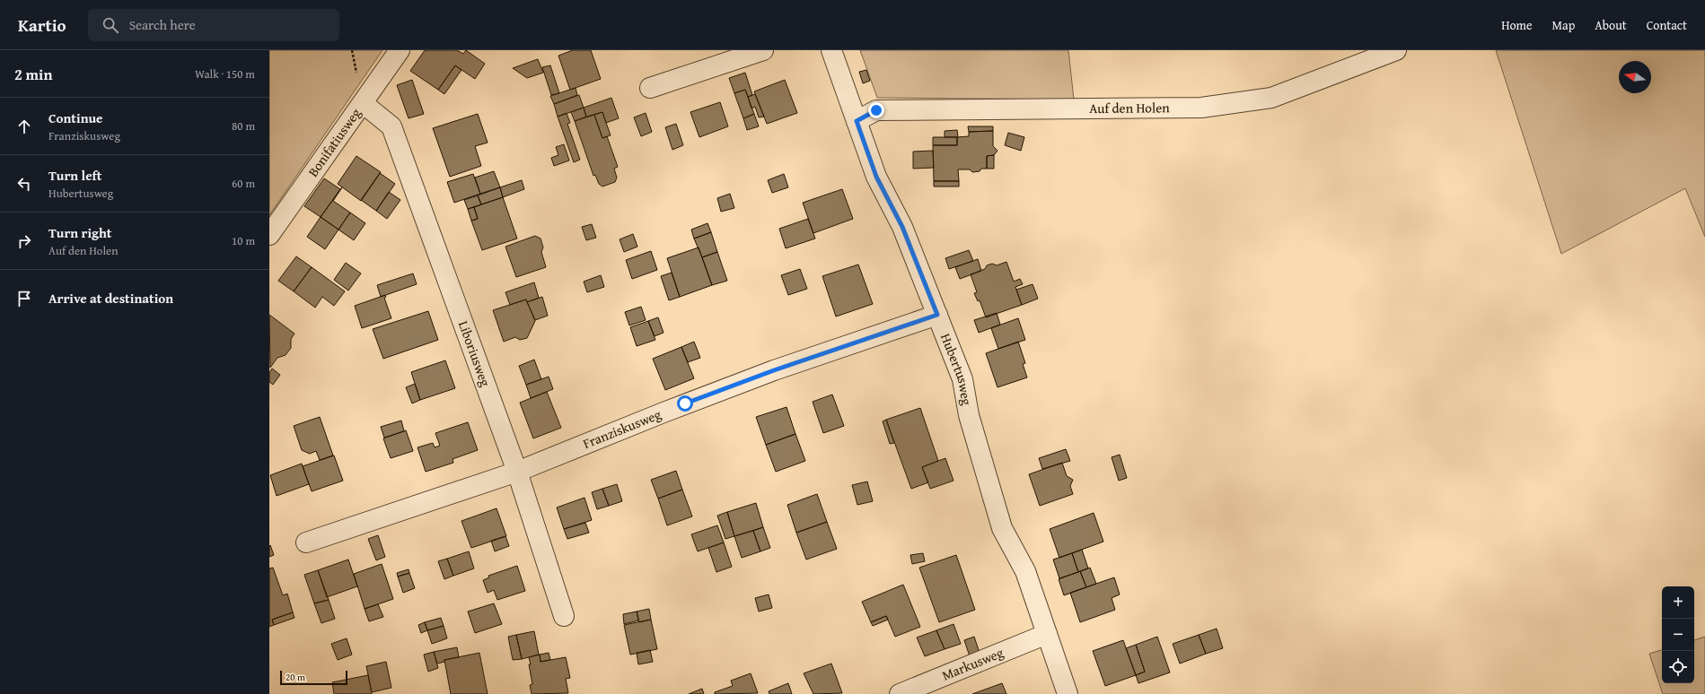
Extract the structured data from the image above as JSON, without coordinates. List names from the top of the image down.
{
  "streets": {
    "street": [
      "Auf den Holen",
      "Bonifatiusweg",
      "Liboriusweg",
      "Hubertusweg",
      "Franziskusweg",
      "Markusweg"
    ]
  },
  "crossings": [
    ["Auf den Holen", "Hubertusweg"],
    ["Bonifatiusweg", "Liboriusweg"],
    ["Liboriusweg", "Franziskusweg"],
    ["Hubertusweg", "Franziskusweg"],
    ["Hubertusweg", "Markusweg"]
  ],
  "scale_bar": "20 m",
  "north": "left",
  "page": {
    "header": "Kartio",
    "search": "Search here",
    "nav": [
      "Home",
      "Map",
      "About",
      "Contact"
    ],
    "heading": ["2 min", "Walk · 150 m"],
    "list": [
      ["Continue", "Franziskusweg", "80 m"],
      ["Turn left", "Hubertusweg", "60 m"],
      ["Turn right", "Auf den Holen", "10 m"],
      "Arrive at destination"
    ],
    "map_buttons": ["+", "−"],
    "scale": "20 m"
  }
}
